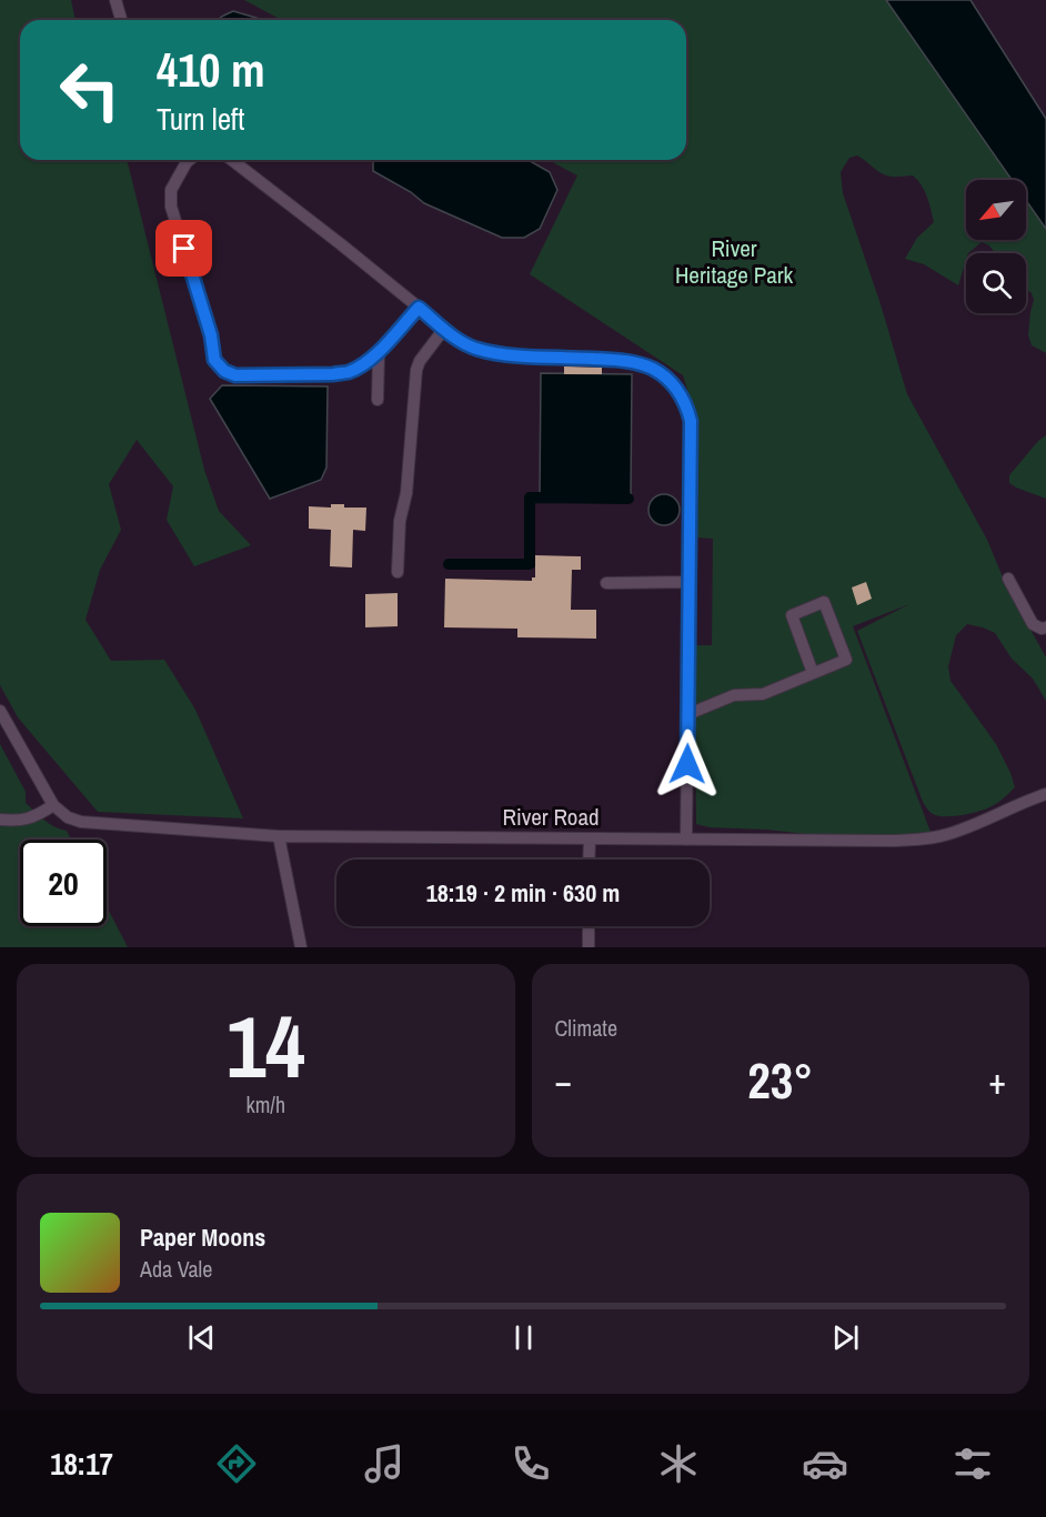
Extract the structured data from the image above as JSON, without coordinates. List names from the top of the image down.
{
  "streets": {
    "street": ["River Road"]
  },
  "parks": ["River Heritage Park"],
  "north": "bottom left",
  "page": {
    "turn": ["410 m", "Turn left"],
    "limit": "20",
    "trip": "18:19 · 2 min · 630 m",
    "tile": [
      ["14", "km/h"],
      "Climate"
    ],
    "heat": ["−", "23°", "+"],
    "song": ["Paper Moons", "Ada Vale"],
    "tabs": "18:17"
  }
}
